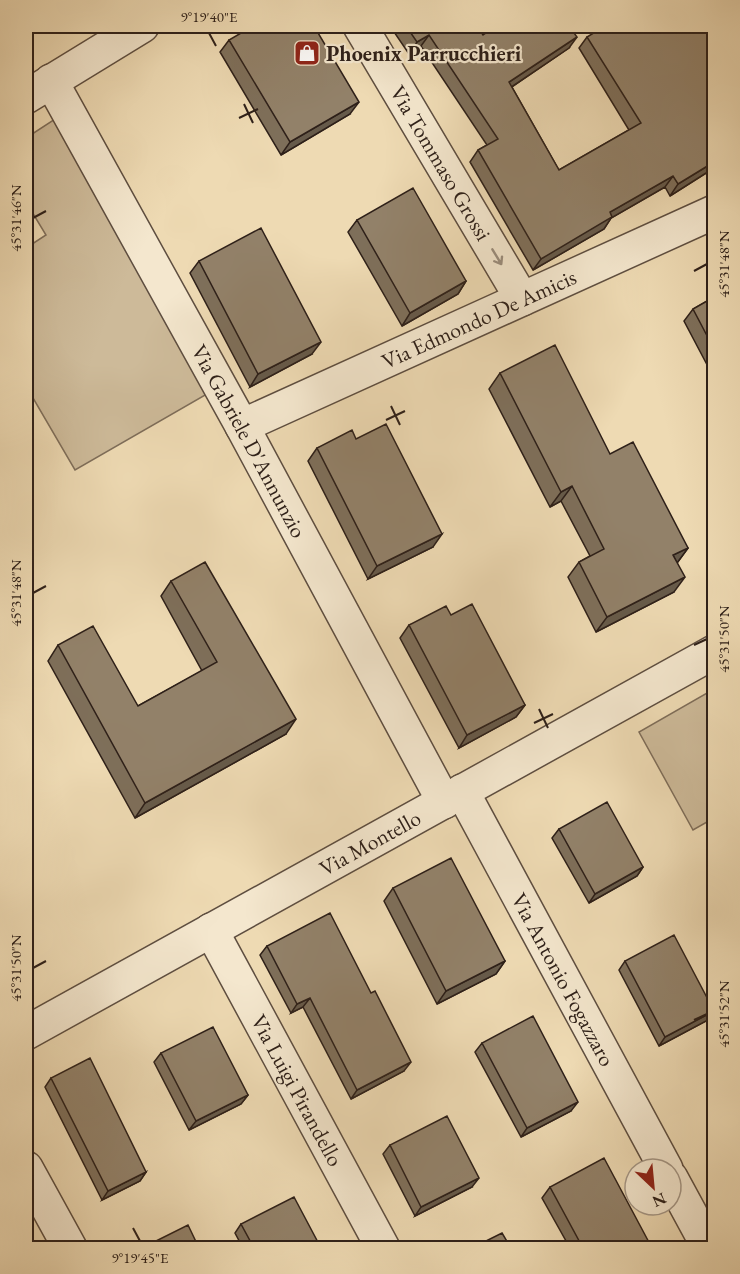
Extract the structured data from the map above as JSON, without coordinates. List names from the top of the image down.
{
  "streets": {
    "street": [
      "Via Tommaso Grossi",
      "Via Edmondo De Amicis",
      "Via Gabriele D'Annunzio",
      "Via Montello",
      "Via Antonio Fogazzaro",
      "Via Luigi Pirandello"
    ]
  },
  "crossings": [
    ["Via Tommaso Grossi", "Via Edmondo De Amicis"],
    ["Via Edmondo De Amicis", "Via Gabriele D'Annunzio"],
    ["Via Gabriele D'Annunzio", "Via Montello"],
    ["Via Gabriele D'Annunzio", "Via Antonio Fogazzaro"],
    ["Via Montello", "Via Antonio Fogazzaro"],
    ["Via Montello", "Via Luigi Pirandello"]
  ],
  "one_way": ["Via Tommaso Grossi"],
  "places": {
    "shop": ["Phoenix Parrucchieri"]
  },
  "north": "bottom right",
  "coordinates": [
    "9°19'40\"E",
    "45°31'46\"N",
    "45°31'48\"N",
    "45°31'50\"N",
    "45°31'52\"N",
    "9°19'45\"E"
  ]
}
